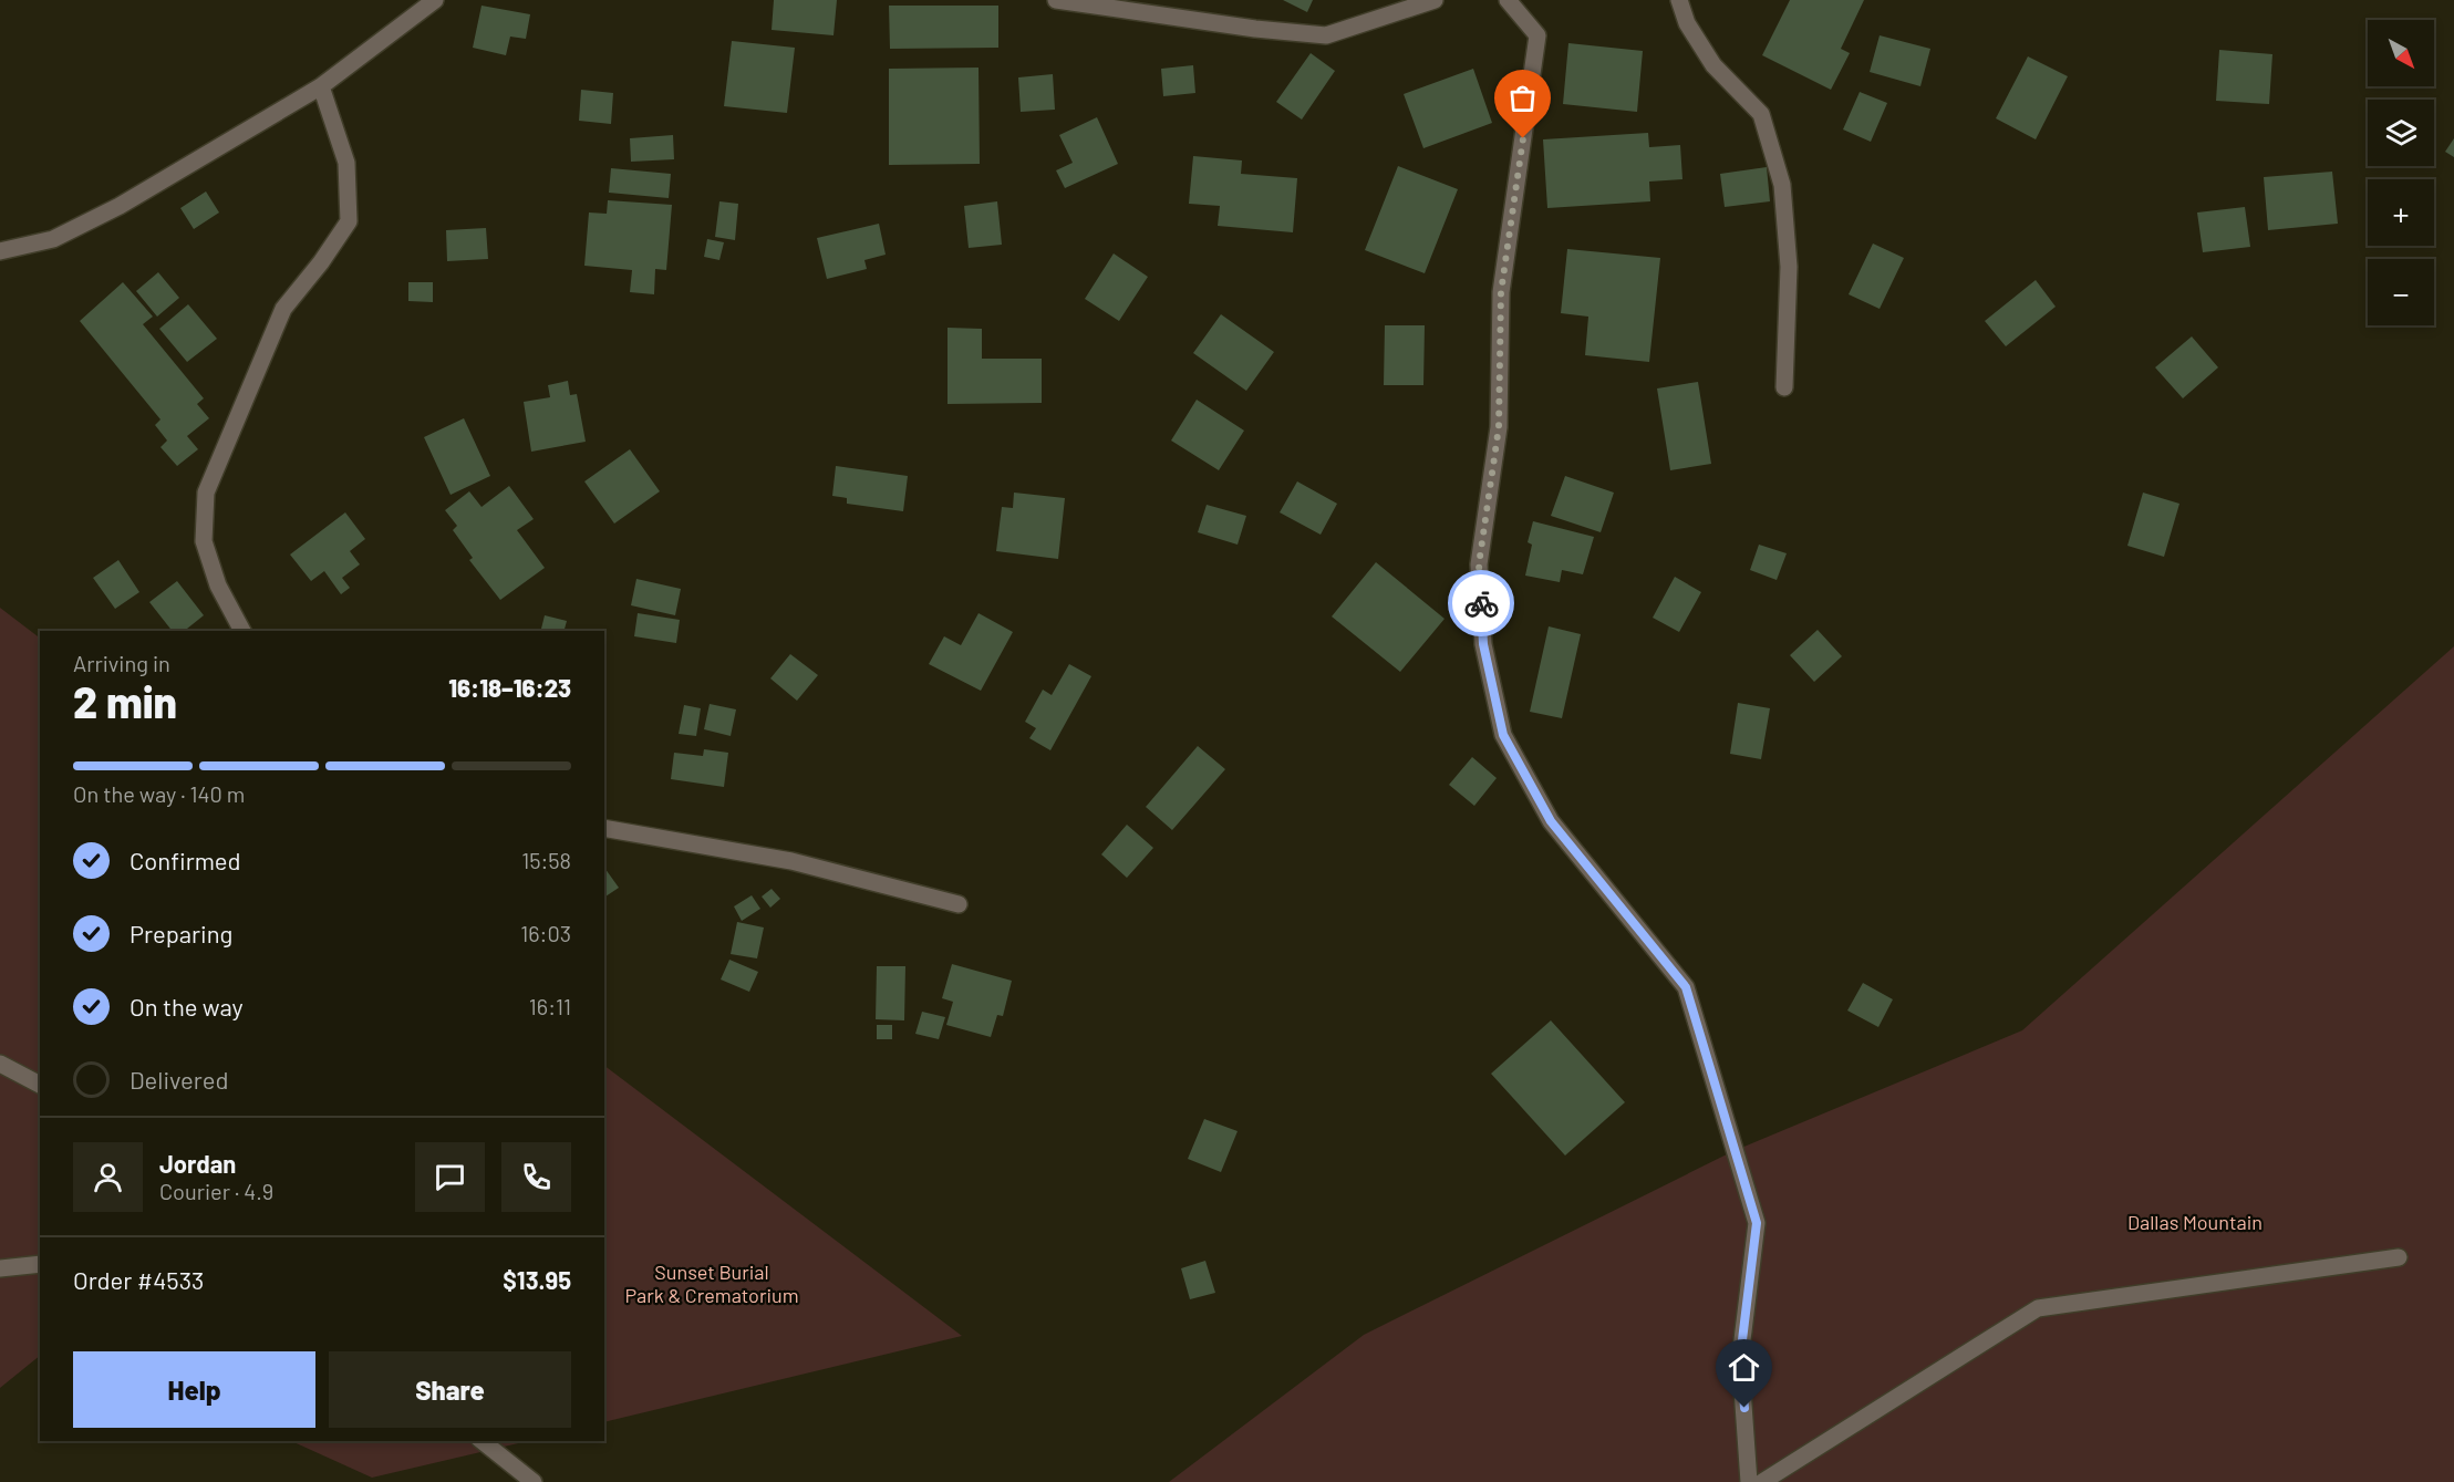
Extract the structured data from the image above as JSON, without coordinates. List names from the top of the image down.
{
  "parks": ["Dallas Mountain", "Sunset Burial Park & Crematorium"],
  "north": "bottom right",
  "page": {
    "map_buttons": ["+", "−"],
    "heading": ["2 min", "Arriving in", "16:18–16:23"],
    "panel": [
      "Jordan",
      "Courier · 4.9",
      "Order #4533",
      "$13.95"
    ],
    "bar": "On the way · 140 m",
    "list": [
      ["Confirmed", "15:58"],
      ["Preparing", "16:03"],
      ["On the way", "16:11"],
      "Delivered"
    ],
    "buttons": ["Help", "Share"]
  }
}
